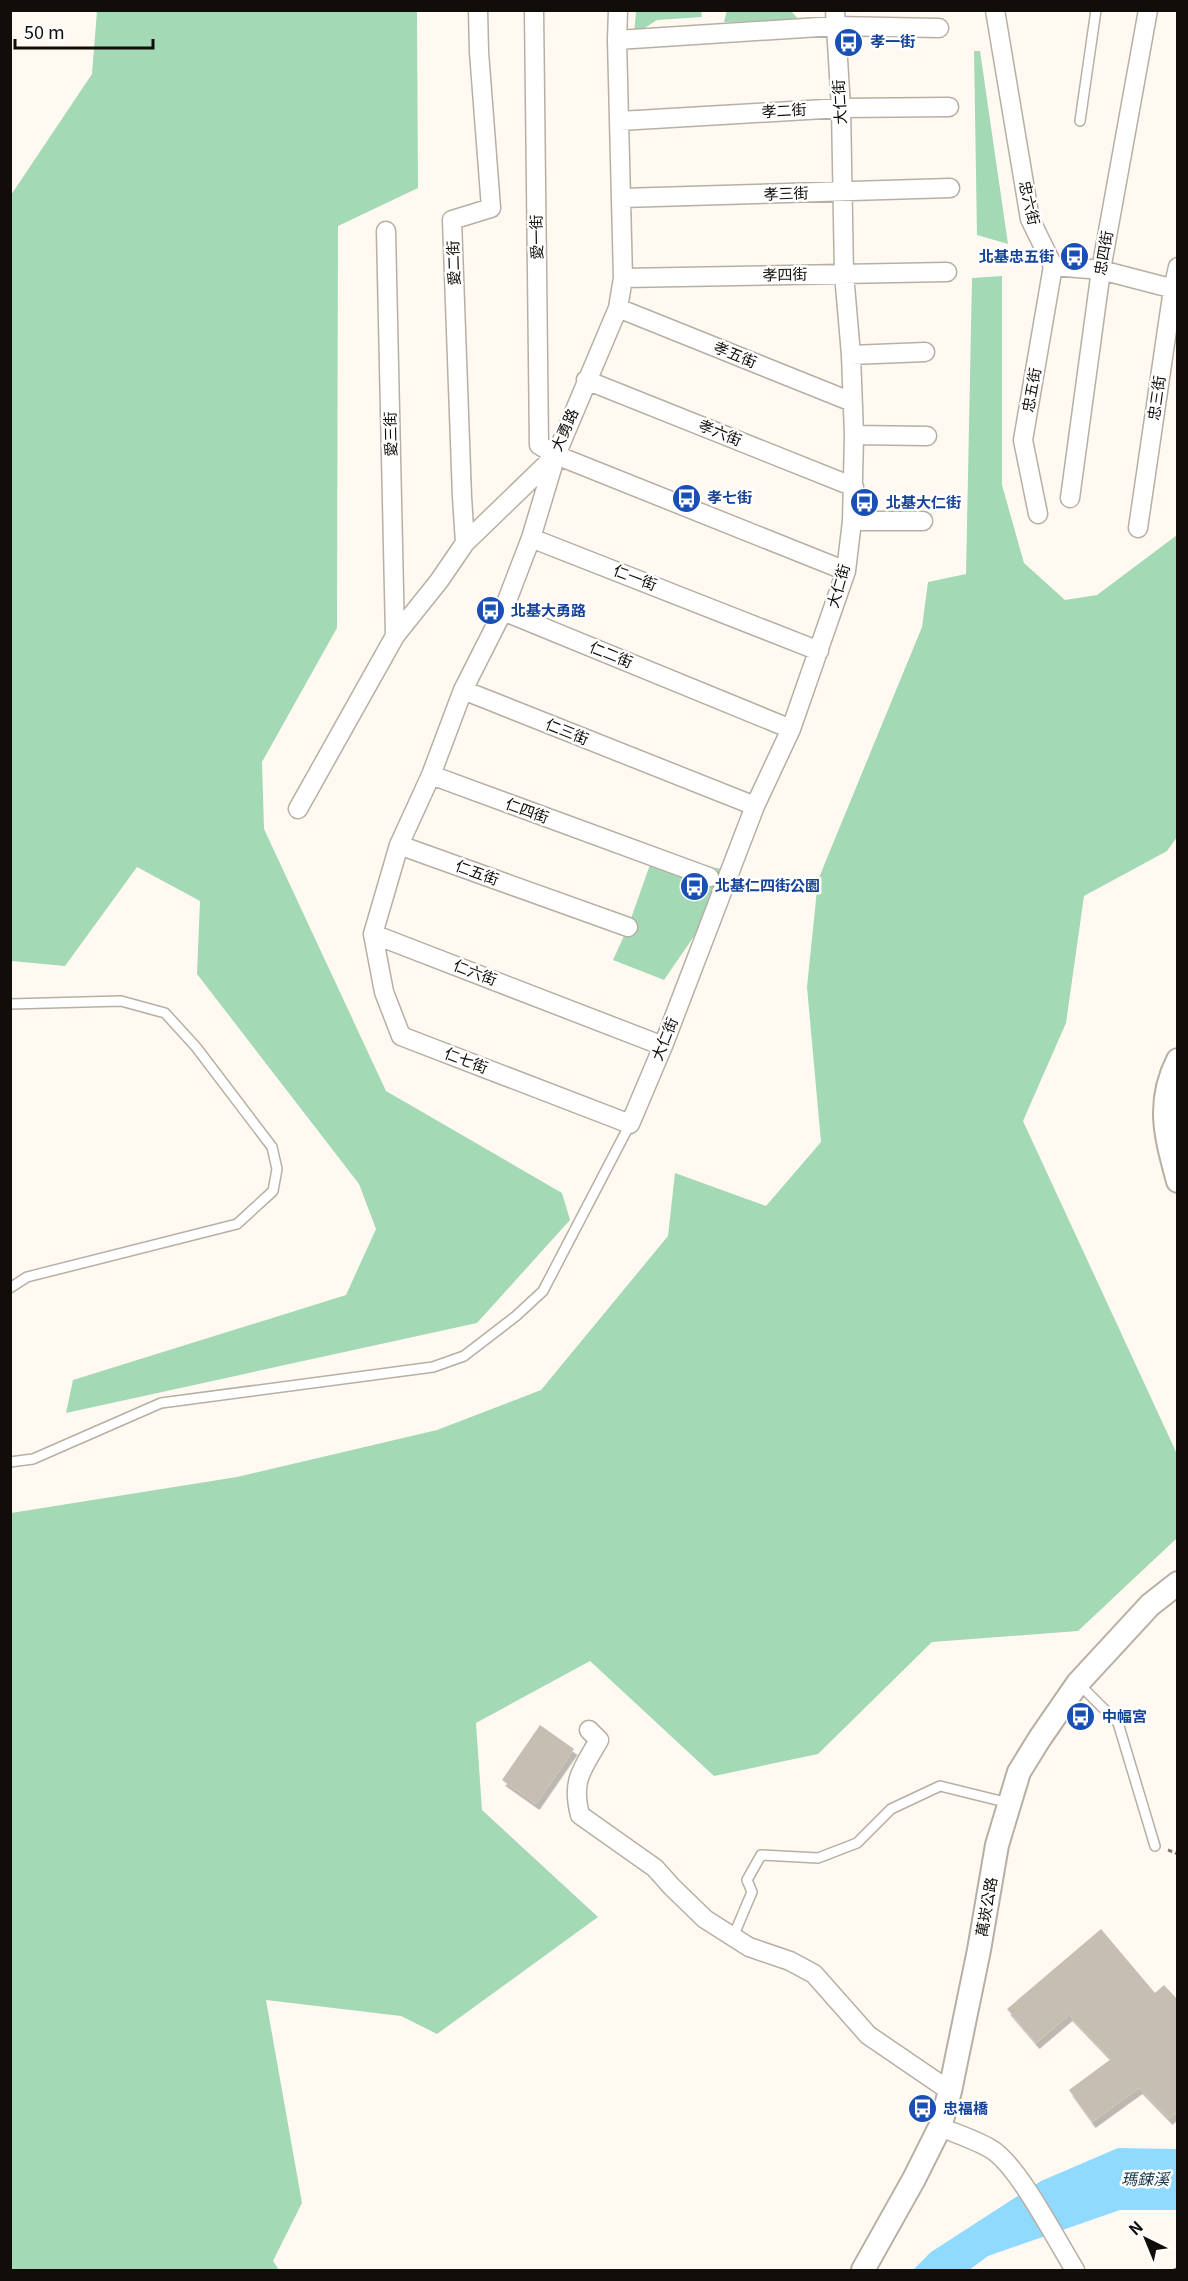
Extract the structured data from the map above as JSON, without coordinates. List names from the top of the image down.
{
  "streets": {
    "street": [
      "大仁街",
      "孝二街",
      "孝三街",
      "忠六街",
      "愛一街",
      "忠四街",
      "愛二街",
      "孝四街",
      "孝五街",
      "忠五街",
      "忠三街",
      "大勇路",
      "孝六街",
      "愛三街",
      "仁一街",
      "仁二街",
      "仁三街",
      "仁四街",
      "仁五街",
      "仁六街",
      "仁七街",
      "萬崁公路"
    ]
  },
  "crossings": [
    ["大仁街", "孝二街"],
    ["大仁街", "孝三街"],
    ["大仁街", "孝四街"],
    ["大仁街", "孝五街"],
    ["大仁街", "孝六街"],
    ["大仁街", "仁一街"],
    ["大仁街", "仁二街"],
    ["大仁街", "仁三街"],
    ["大仁街", "仁六街"],
    ["大仁街", "仁七街"],
    ["孝二街", "大勇路"],
    ["孝三街", "大勇路"],
    ["忠六街", "忠五街"],
    ["愛一街", "大勇路"],
    ["愛二街", "大勇路"],
    ["孝四街", "大勇路"],
    ["孝五街", "大勇路"],
    ["大勇路", "孝六街"],
    ["大勇路", "愛三街"],
    ["仁六街", "仁七街"]
  ],
  "water": ["瑪鋉溪"],
  "places": {
    "bus stop": [
      "孝一街",
      "北基忠五街",
      "孝七街",
      "北基大仁街",
      "北基大勇路",
      "北基仁四街公園",
      "中幅宮",
      "忠福橋"
    ]
  },
  "scale_bar": "50 m",
  "north": "top left"
}
